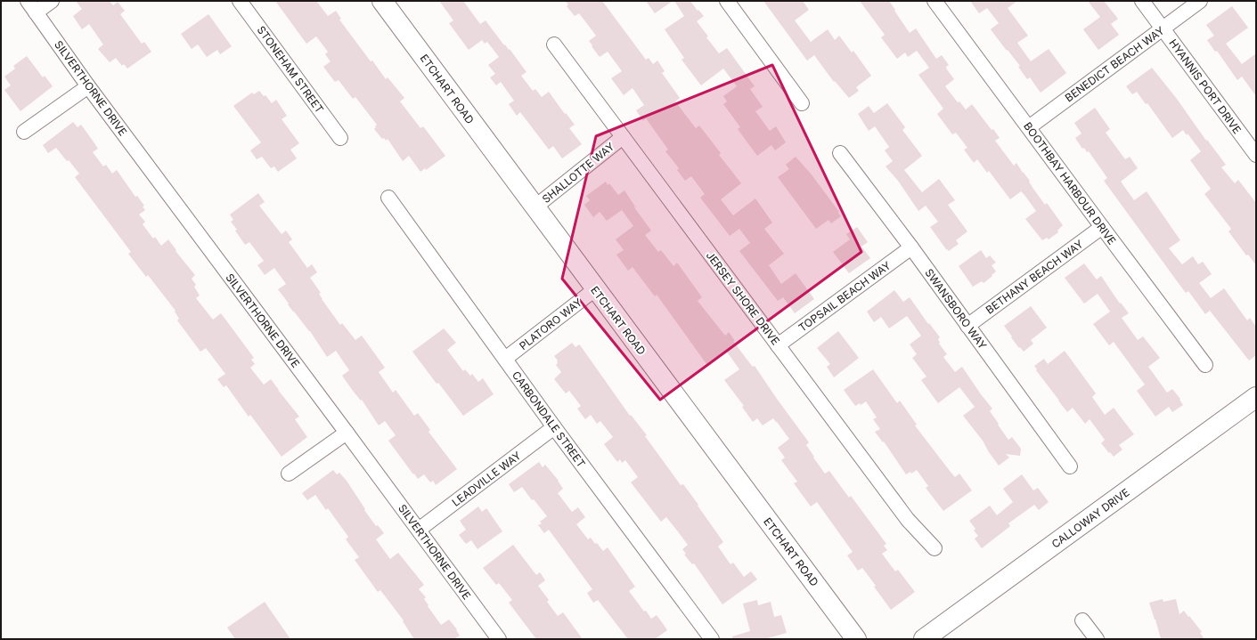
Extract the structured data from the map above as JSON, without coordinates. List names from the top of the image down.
{
  "streets": {
    "street": [
      "BENEDICT BEACH WAY",
      "STONEHAM STREET",
      "HYANNIS PORT DRIVE",
      "SILVERTHORNE DRIVE",
      "ETCHART ROAD",
      "SHALLOTTE WAY",
      "BOOTHBAY HARBOUR DRIVE",
      "BETHANY BEACH WAY",
      "TOPSAIL BEACH WAY",
      "JERSEY SHORE DRIVE",
      "SWANSBORO WAY",
      "PLATORO WAY",
      "CARBONDALE STREET",
      "LEADVILLE WAY",
      "CALLOWAY DRIVE"
    ]
  },
  "crossings": [
    ["BENEDICT BEACH WAY", "HYANNIS PORT DRIVE"],
    ["BENEDICT BEACH WAY", "BOOTHBAY HARBOUR DRIVE"],
    ["SILVERTHORNE DRIVE", "LEADVILLE WAY"],
    ["ETCHART ROAD", "SHALLOTTE WAY"],
    ["ETCHART ROAD", "PLATORO WAY"],
    ["SHALLOTTE WAY", "JERSEY SHORE DRIVE"],
    ["BOOTHBAY HARBOUR DRIVE", "BETHANY BEACH WAY"],
    ["BETHANY BEACH WAY", "SWANSBORO WAY"],
    ["TOPSAIL BEACH WAY", "JERSEY SHORE DRIVE"],
    ["TOPSAIL BEACH WAY", "SWANSBORO WAY"],
    ["PLATORO WAY", "CARBONDALE STREET"],
    ["CARBONDALE STREET", "LEADVILLE WAY"]
  ]
}
